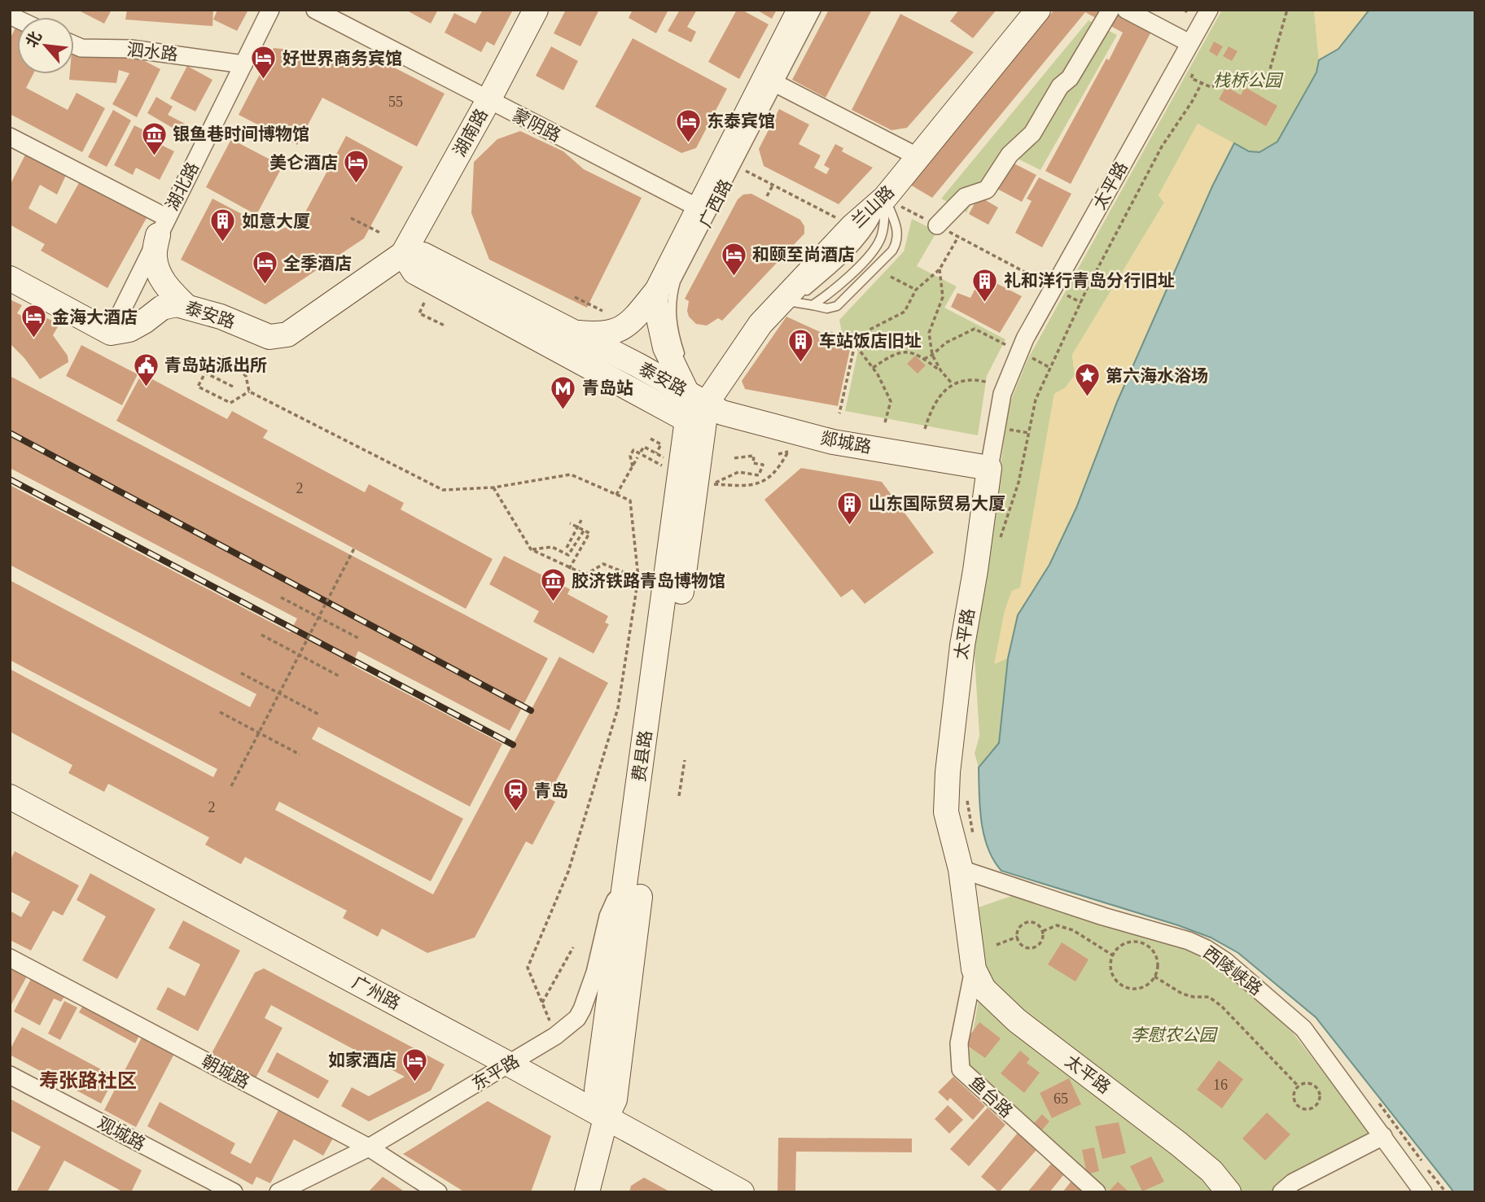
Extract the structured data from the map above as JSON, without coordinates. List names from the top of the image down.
{
  "streets": {
    "main road": [
      "湖南路",
      "太平路",
      "广西路",
      "兰山路",
      "泰安路",
      "郯城路",
      "费县路",
      "广州路"
    ],
    "street": [
      "泗水路",
      "蒙阴路",
      "湖北路",
      "西陵峡路",
      "朝城路",
      "东平路",
      "鱼台路",
      "观城路"
    ]
  },
  "crossings": [
    ["泗水路", "湖北路"],
    ["蒙阴路", "湖南路"],
    ["蒙阴路", "广西路"],
    ["湖南路", "泰安路"],
    ["太平路", "郯城路"],
    ["太平路", "西陵峡路"],
    ["太平路", "鱼台路"],
    ["湖北路", "泰安路"],
    ["广西路", "泰安路"],
    ["兰山路", "泰安路"],
    ["兰山路", "郯城路"],
    ["兰山路", "费县路"],
    ["泰安路", "郯城路"],
    ["泰安路", "费县路"],
    ["郯城路", "费县路"],
    ["费县路", "广州路"],
    ["费县路", "东平路"],
    ["广州路", "东平路"],
    ["朝城路", "东平路"]
  ],
  "districts": ["寿张路社区"],
  "parks": ["栈桥公园", "李慰农公园"],
  "places": {
    "hotel": [
      "好世界商务宾馆",
      "东泰宾馆",
      "美仑酒店",
      "和颐至尚酒店",
      "全季酒店",
      "金海大酒店",
      "如家酒店"
    ],
    "museum": ["银鱼巷时间博物馆", "胶济铁路青岛博物馆"],
    "building": [
      "如意大厦",
      "礼和洋行青岛分行旧址",
      "车站饭店旧址",
      "山东国际贸易大厦"
    ],
    "public building": ["青岛站派出所"],
    "place": ["第六海水浴场"],
    "metro station": ["青岛站"],
    "station": ["青岛"]
  },
  "house_numbers": [
    "55",
    "2",
    "2",
    "16",
    "65"
  ],
  "north": "top left"
}
